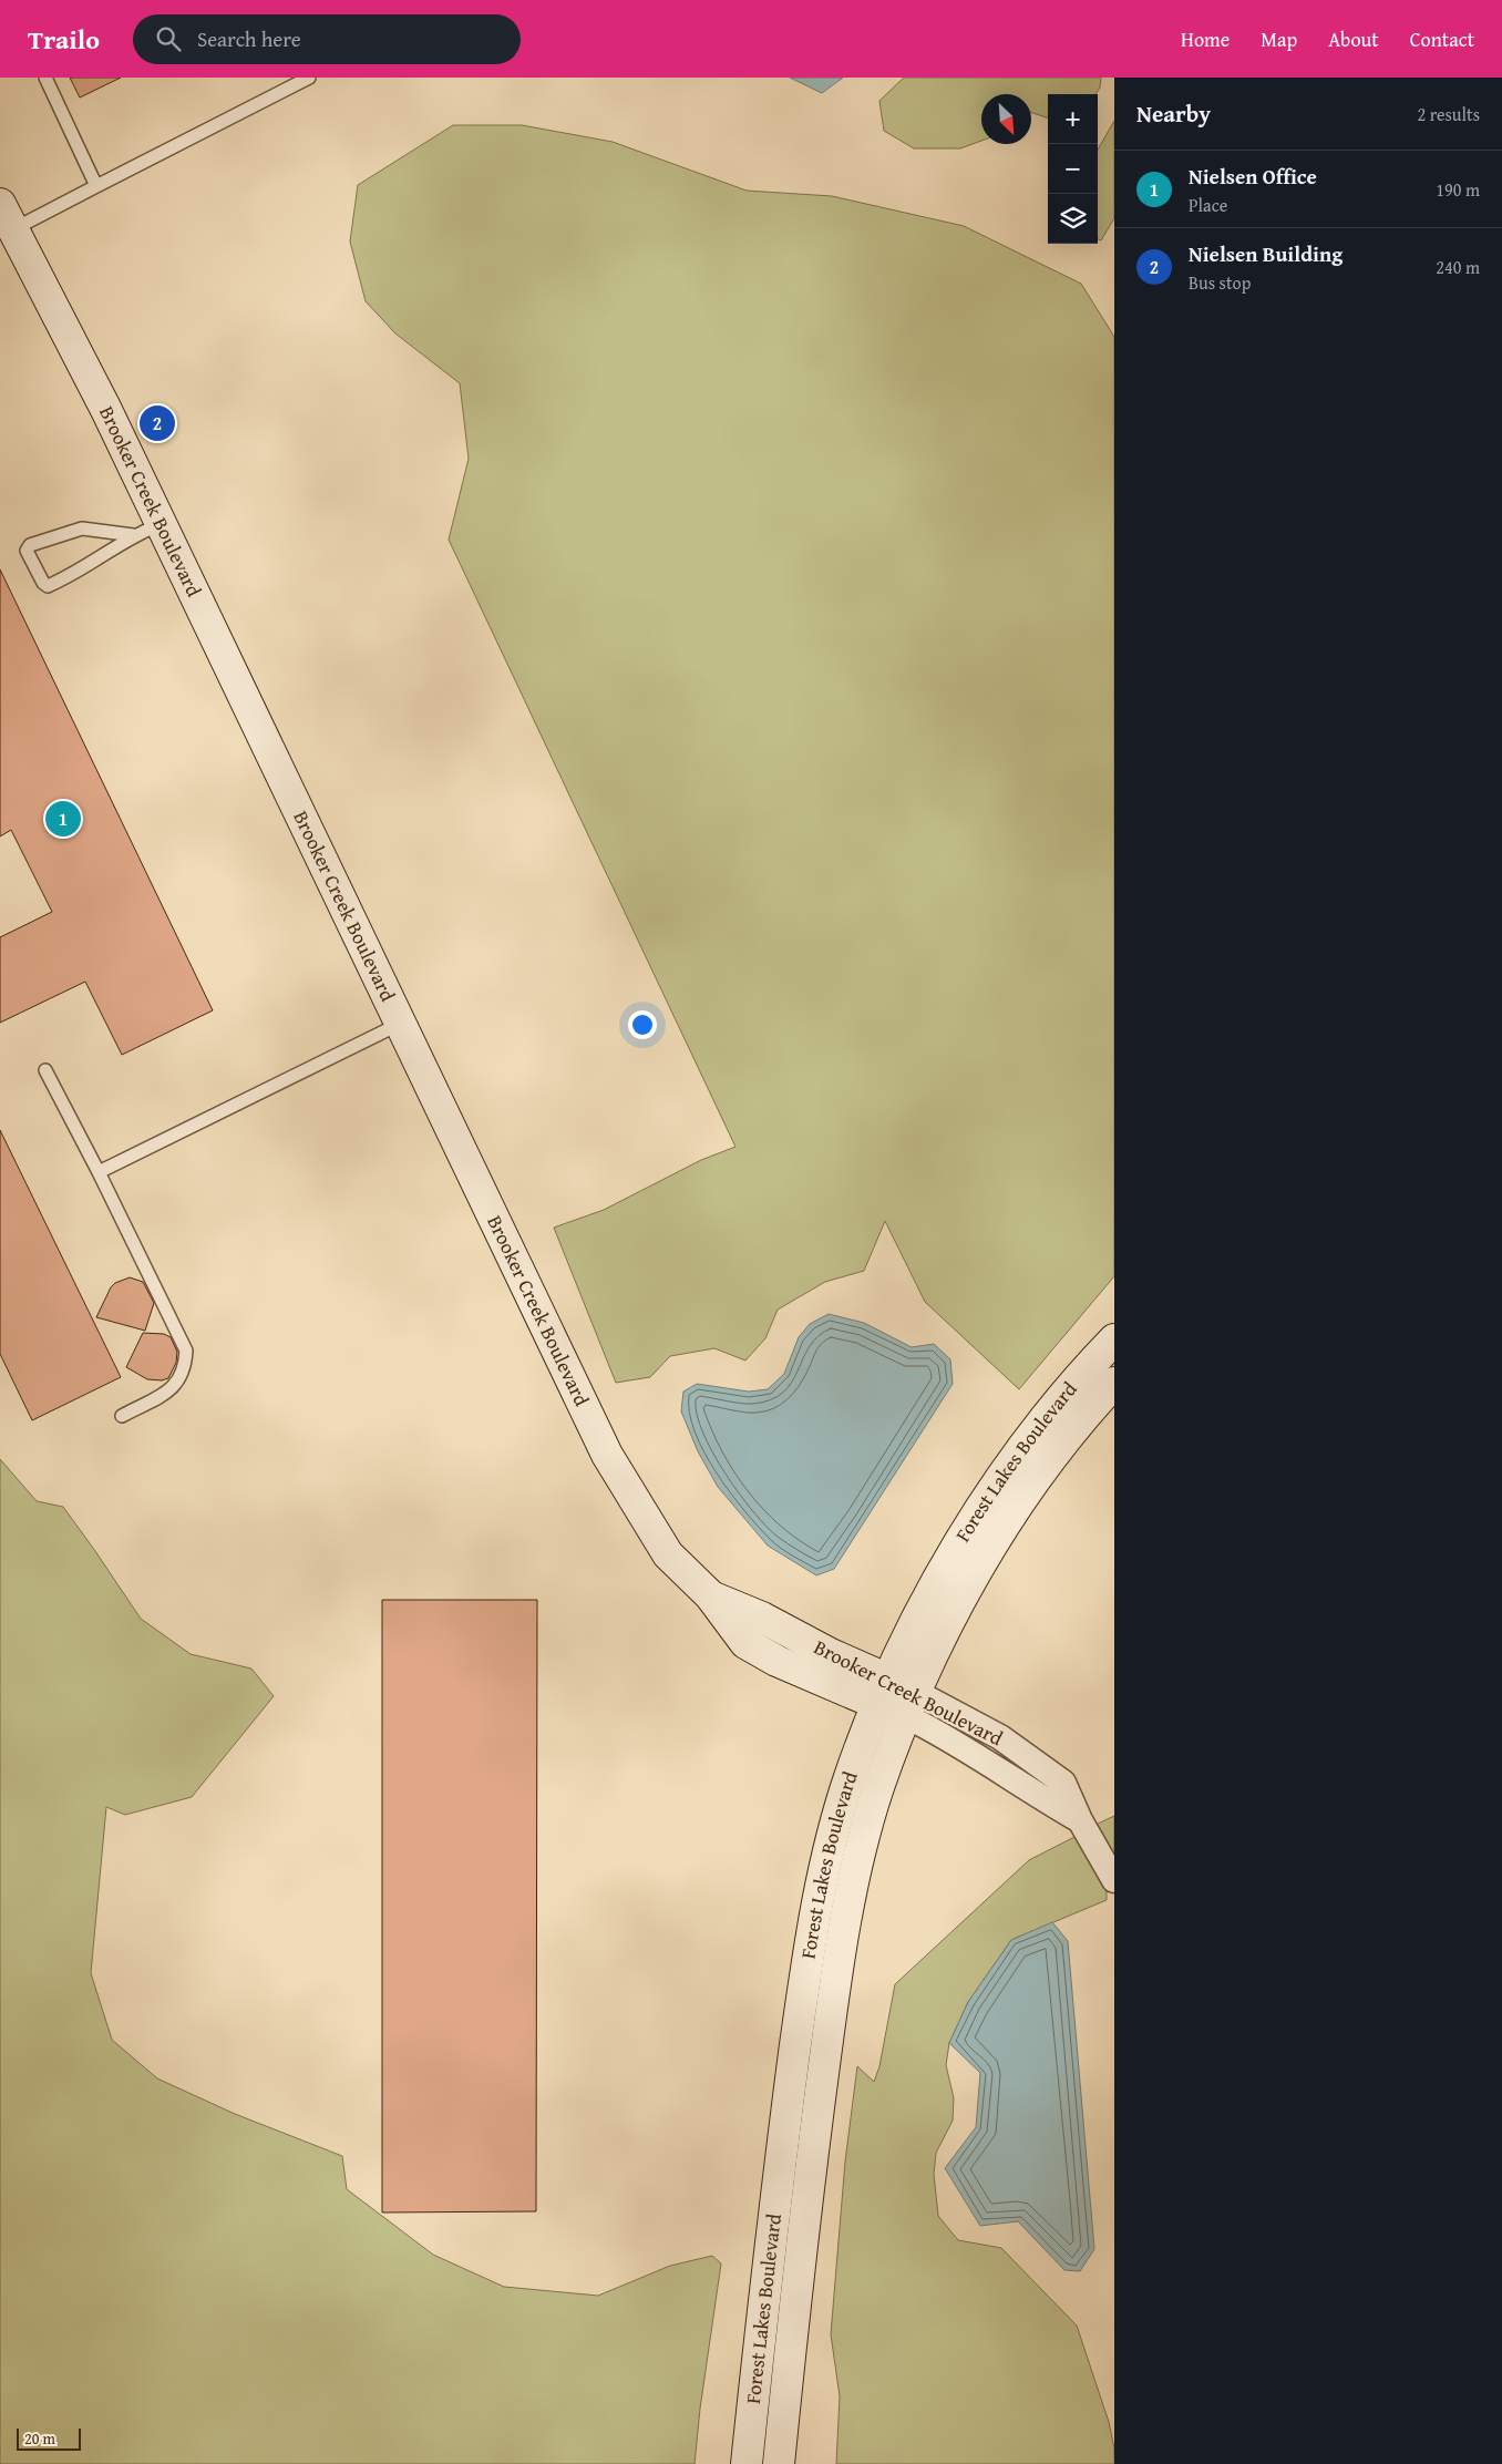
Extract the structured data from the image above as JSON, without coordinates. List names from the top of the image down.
{
  "streets": {
    "main road": ["Brooker Creek Boulevard", "Forest Lakes Boulevard"]
  },
  "crossings": [
    ["Brooker Creek Boulevard", "Forest Lakes Boulevard"]
  ],
  "scale_bar": "20 m",
  "north": "bottom right",
  "page": {
    "header": "Trailo",
    "search": "Search here",
    "nav": [
      "Home",
      "Map",
      "About",
      "Contact"
    ],
    "heading": ["Nearby", "2 results"],
    "map_buttons": ["+", "−"],
    "list": [
      {
        "mark": "1",
        "name": "Nielsen Office",
        "note": "Place",
        "value": "190 m"
      },
      {
        "mark": "2",
        "name": "Nielsen Building",
        "note": "Bus stop",
        "value": "240 m"
      }
    ],
    "pins": ["2", "1"],
    "scale": "20 m"
  }
}
